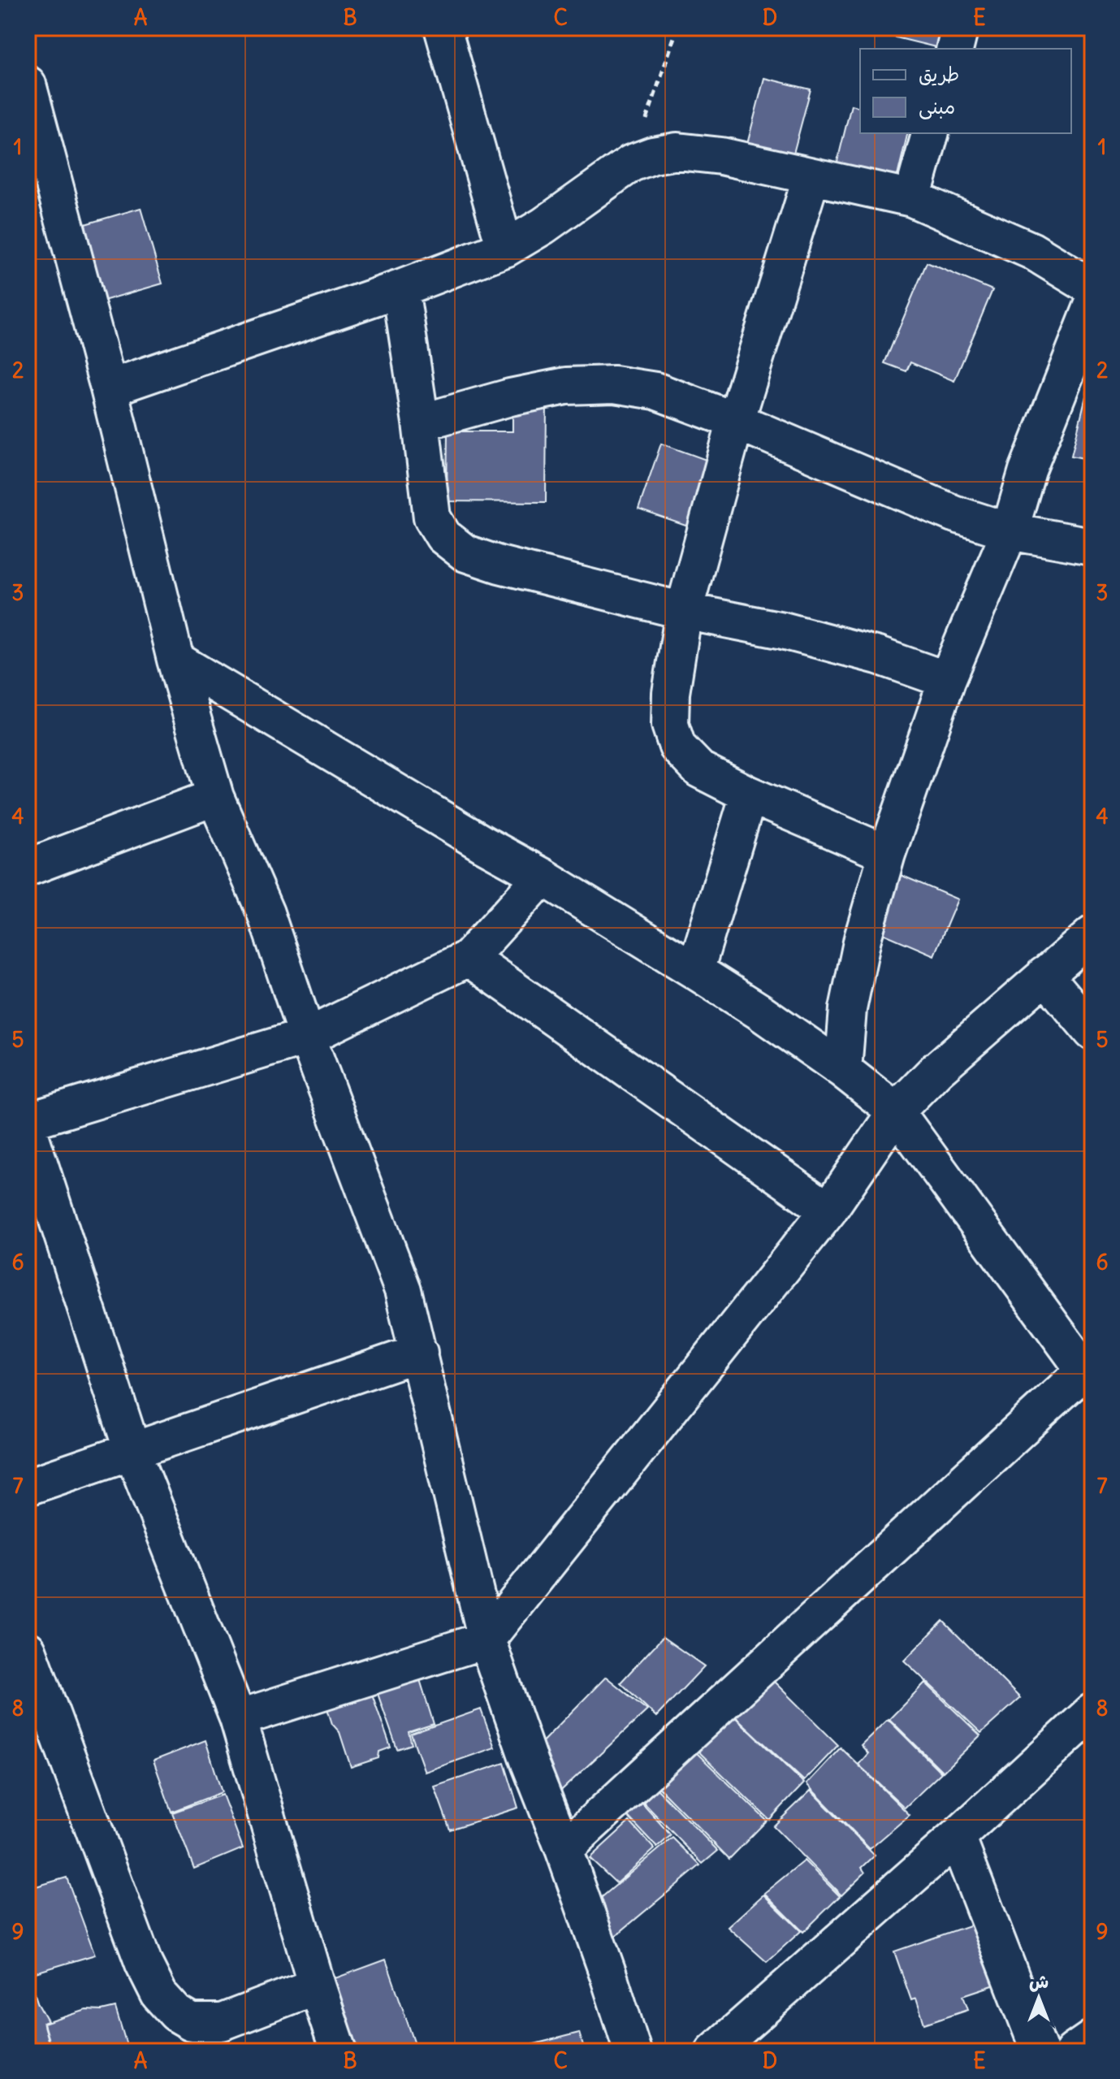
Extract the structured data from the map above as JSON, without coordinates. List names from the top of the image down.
{
  "legend": ["طريق", "مبنى"],
  "north": "top",
  "grid": {
    "columns": [
      "A",
      "B",
      "C",
      "D",
      "E"
    ],
    "rows": [
      "1",
      "2",
      "3",
      "4",
      "5",
      "6",
      "7",
      "8",
      "9"
    ]
  }
}
